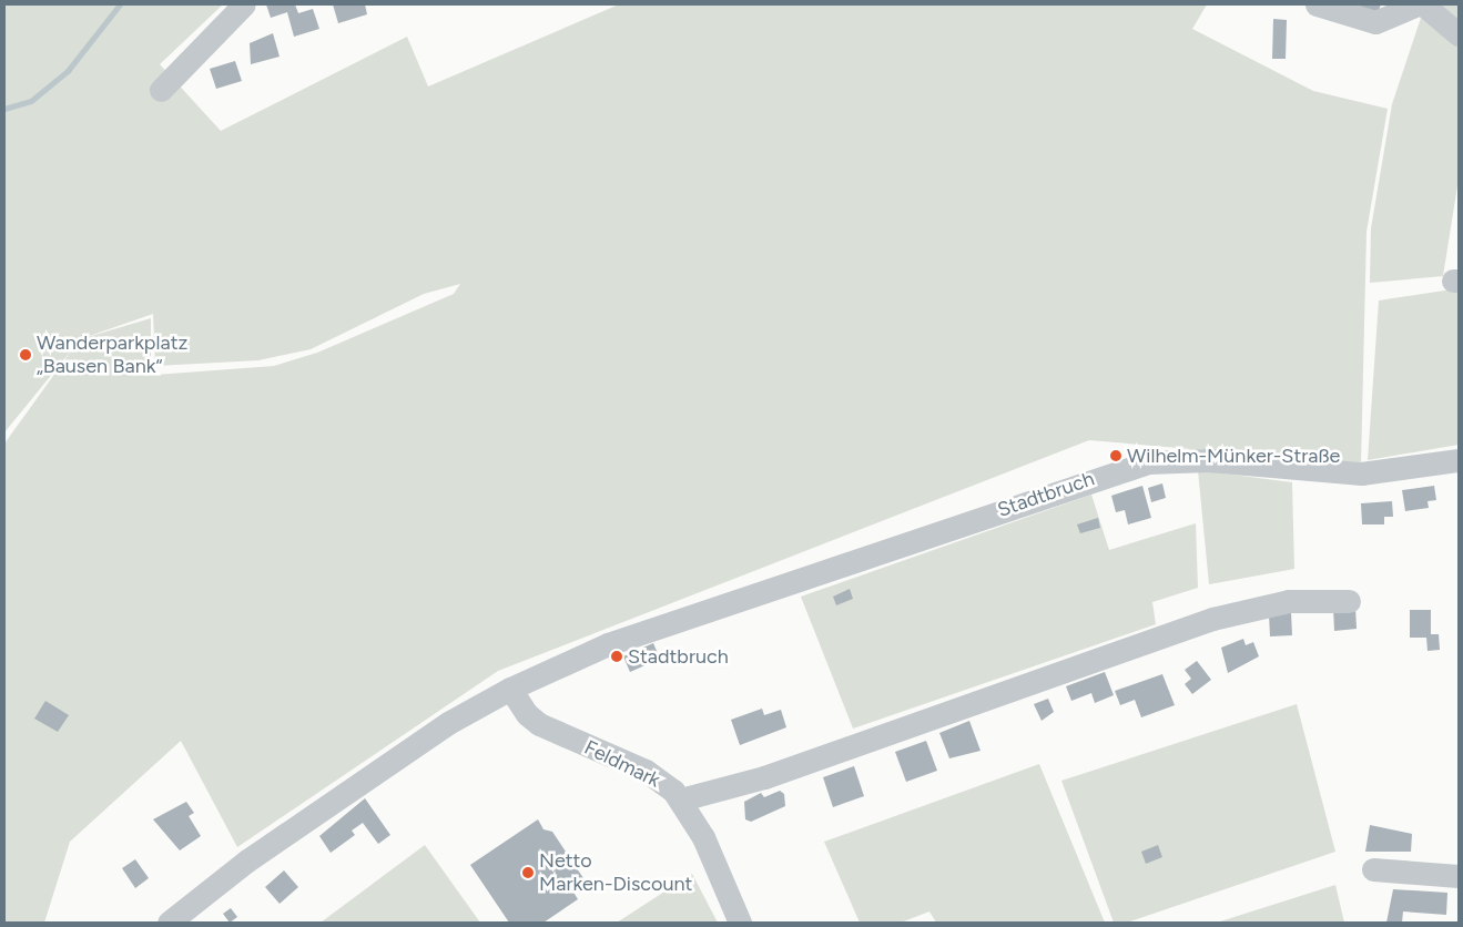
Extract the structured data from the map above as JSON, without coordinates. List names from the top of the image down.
{
  "streets": {
    "street": ["Stadtbruch", "Feldmark"]
  },
  "crossings": [
    ["Stadtbruch", "Feldmark"]
  ],
  "places": [
    "Wanderparkplatz „Bausen Bank“",
    "Wilhelm-Münker-Straße",
    "Stadtbruch",
    "Netto Marken-Discount"
  ]
}
